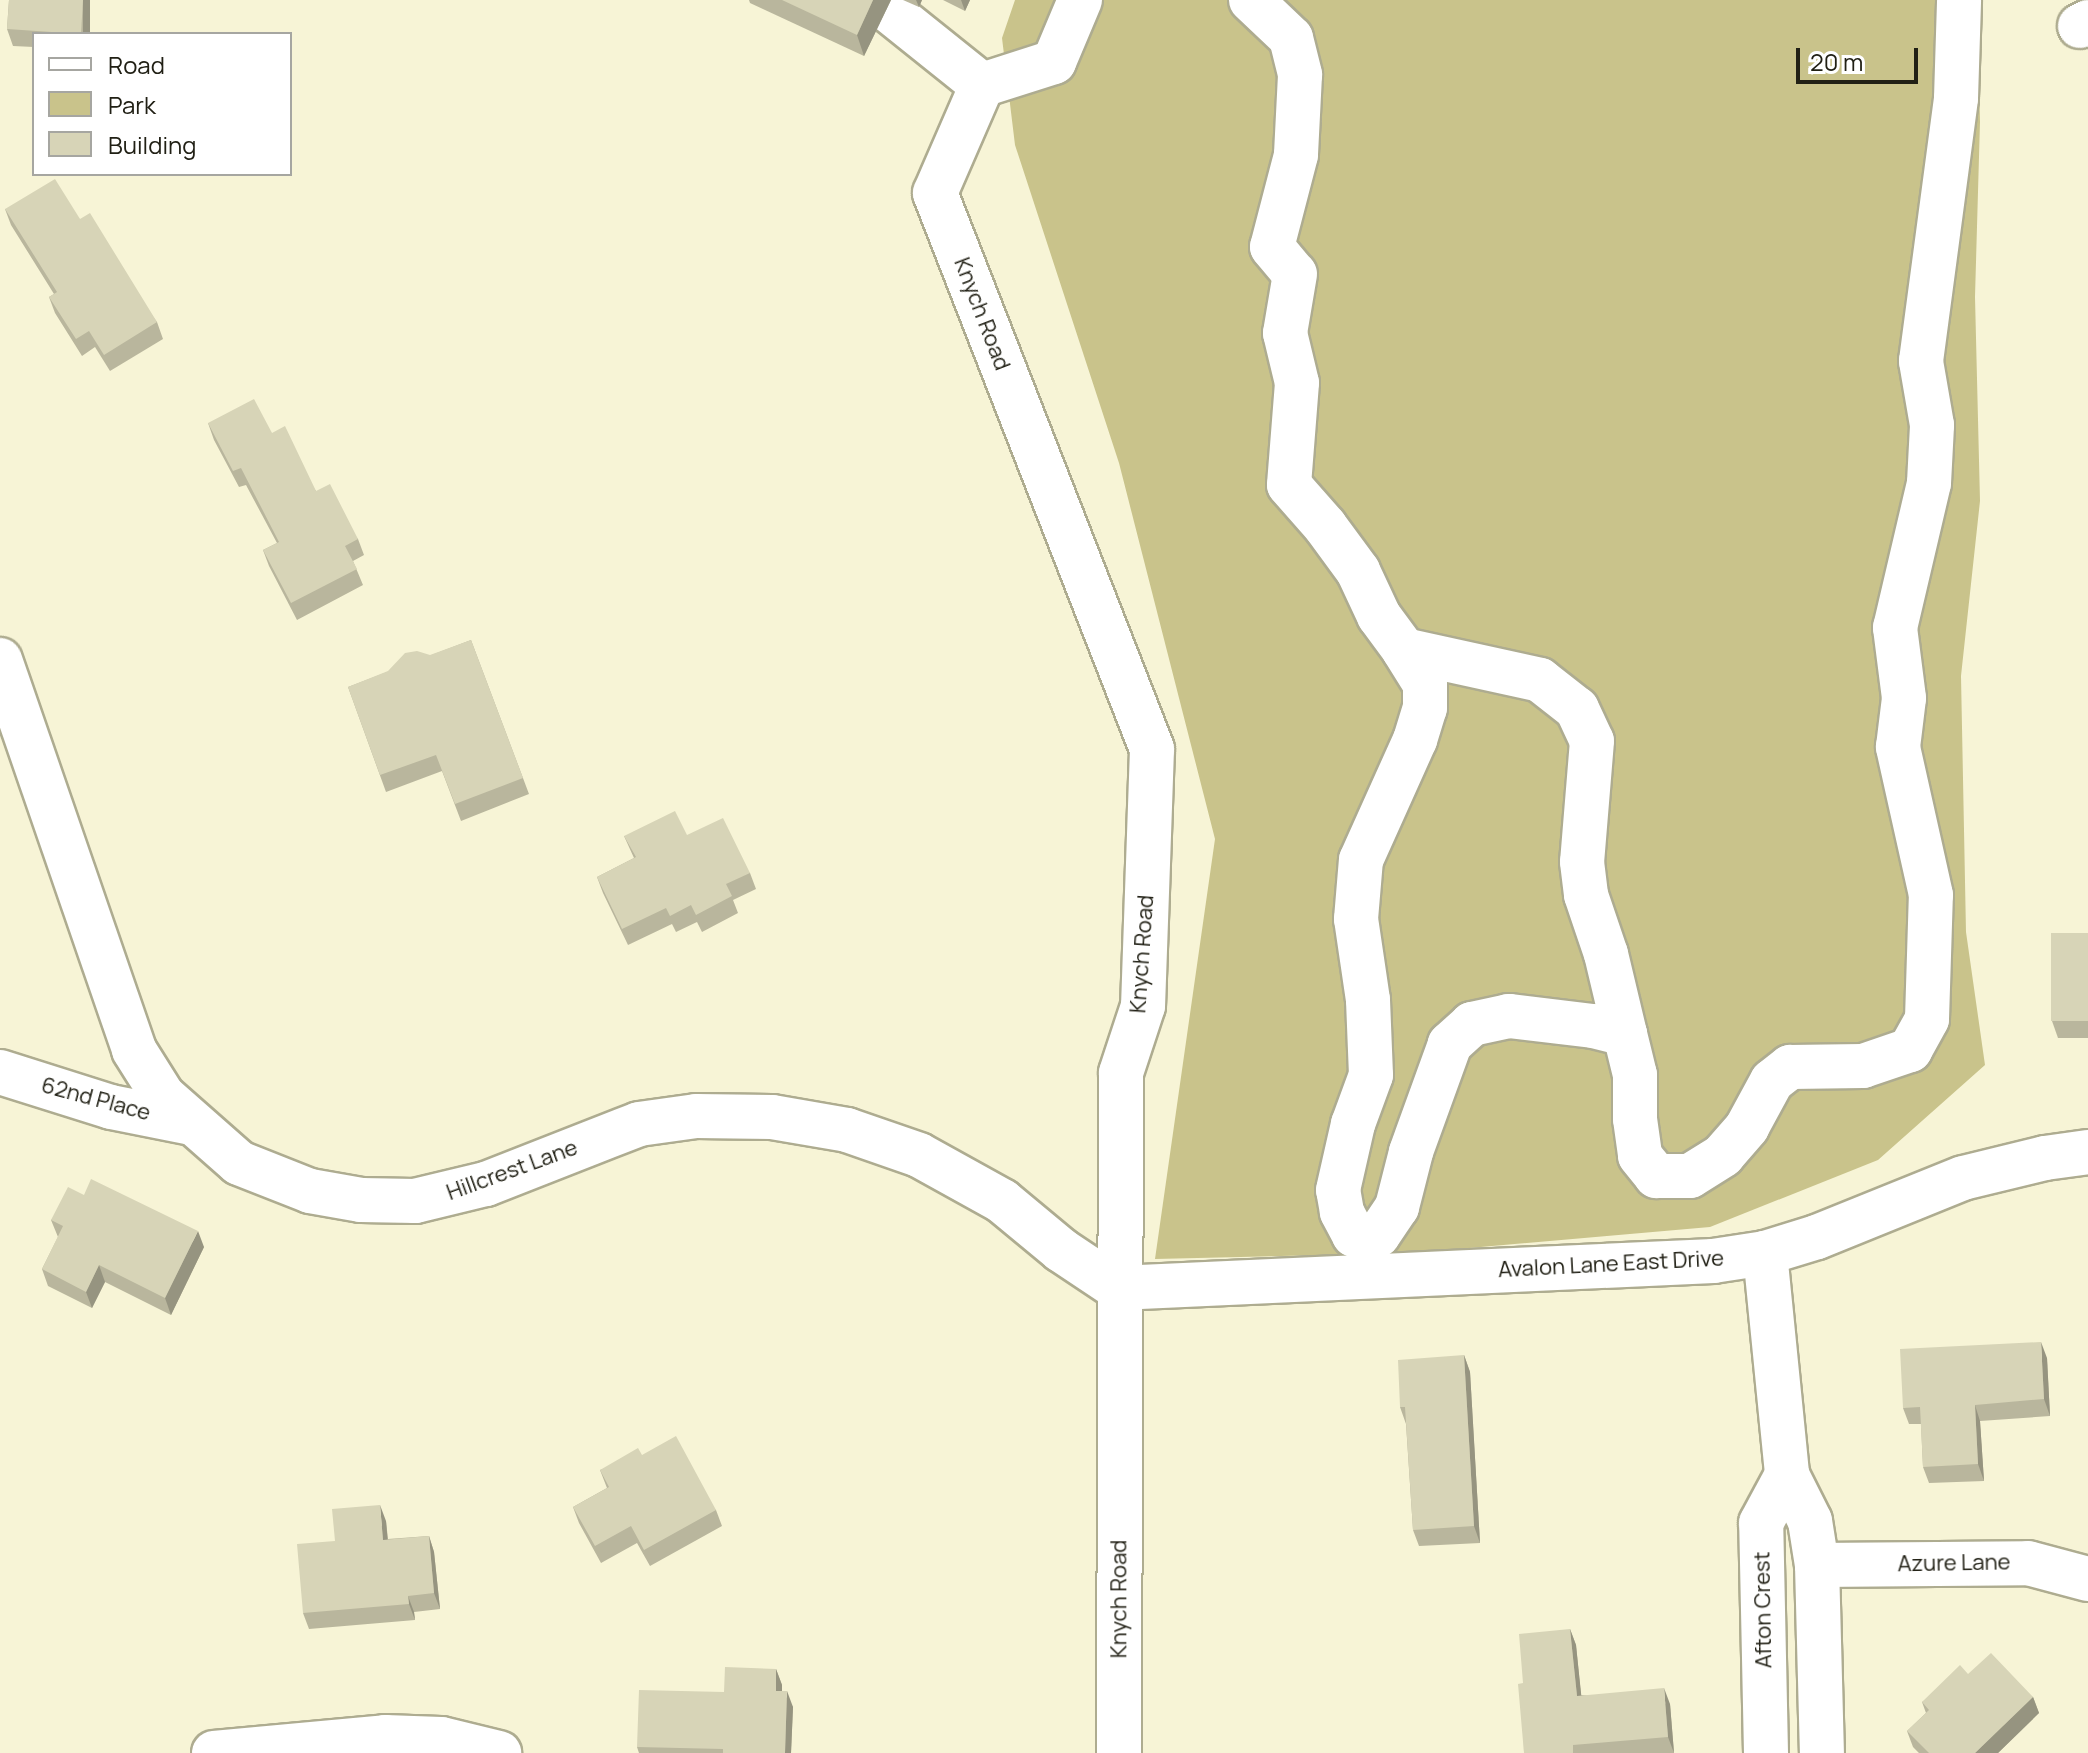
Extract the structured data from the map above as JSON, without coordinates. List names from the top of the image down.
{
  "streets": {
    "street": [
      "Knych Road",
      "62nd Place",
      "Hillcrest Lane",
      "Avalon Lane East Drive",
      "Azure Lane",
      "Afton Crest"
    ]
  },
  "crossings": [
    ["Knych Road", "Hillcrest Lane"],
    ["Knych Road", "Avalon Lane East Drive"],
    ["62nd Place", "Hillcrest Lane"],
    ["Hillcrest Lane", "Avalon Lane East Drive"]
  ],
  "legend": ["Road", "Park", "Building"],
  "scale_bar": "20 m"
}
